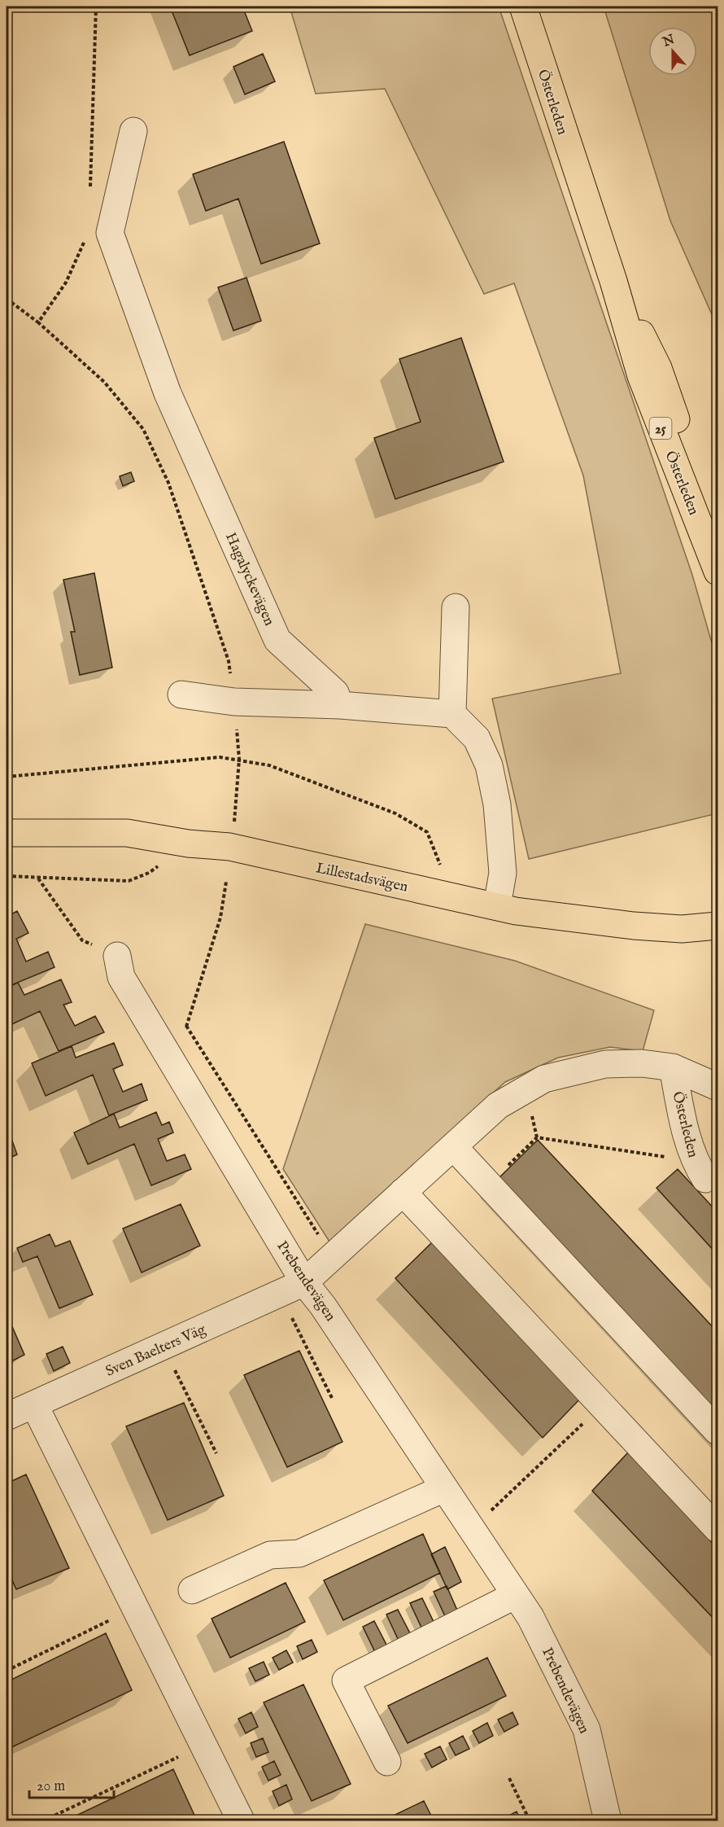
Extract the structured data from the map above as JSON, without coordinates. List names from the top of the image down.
{
  "streets": {
    "main road": ["Österleden", "25", "Lillestadsvägen"],
    "street": ["Hagalyckevägen", "Prebendevägen", "Sven Baelters Väg"]
  },
  "crossings": [
    ["Prebendevägen", "Sven Baelters Väg"]
  ],
  "scale_bar": "20 m",
  "north": "top"
}
